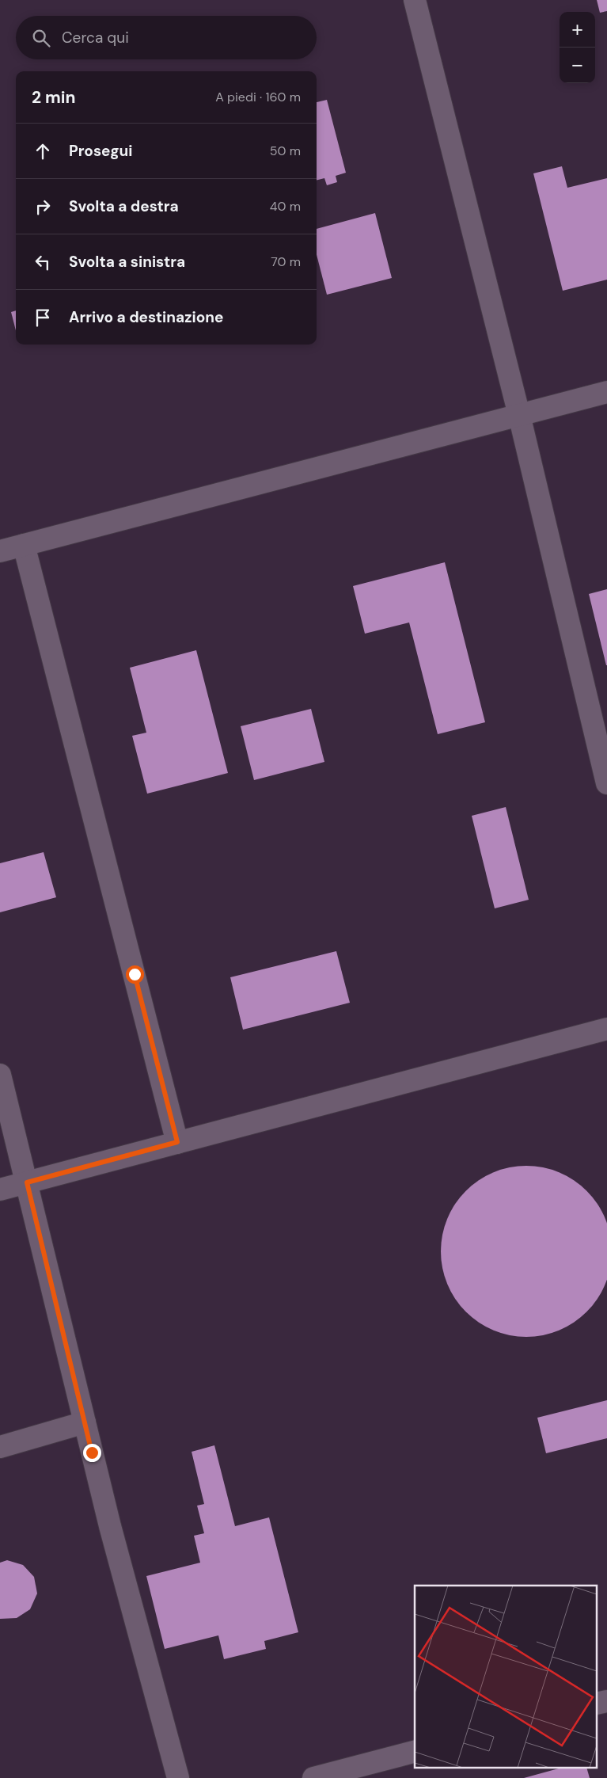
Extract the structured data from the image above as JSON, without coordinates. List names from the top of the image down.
{
  "page": {
    "map_buttons": ["+", "−"],
    "search": "Cerca qui",
    "heading": ["2 min", "A piedi · 160 m"],
    "list": [
      ["Prosegui", "50 m"],
      ["Svolta a destra", "40 m"],
      ["Svolta a sinistra", "70 m"],
      "Arrivo a destinazione"
    ]
  }
}
